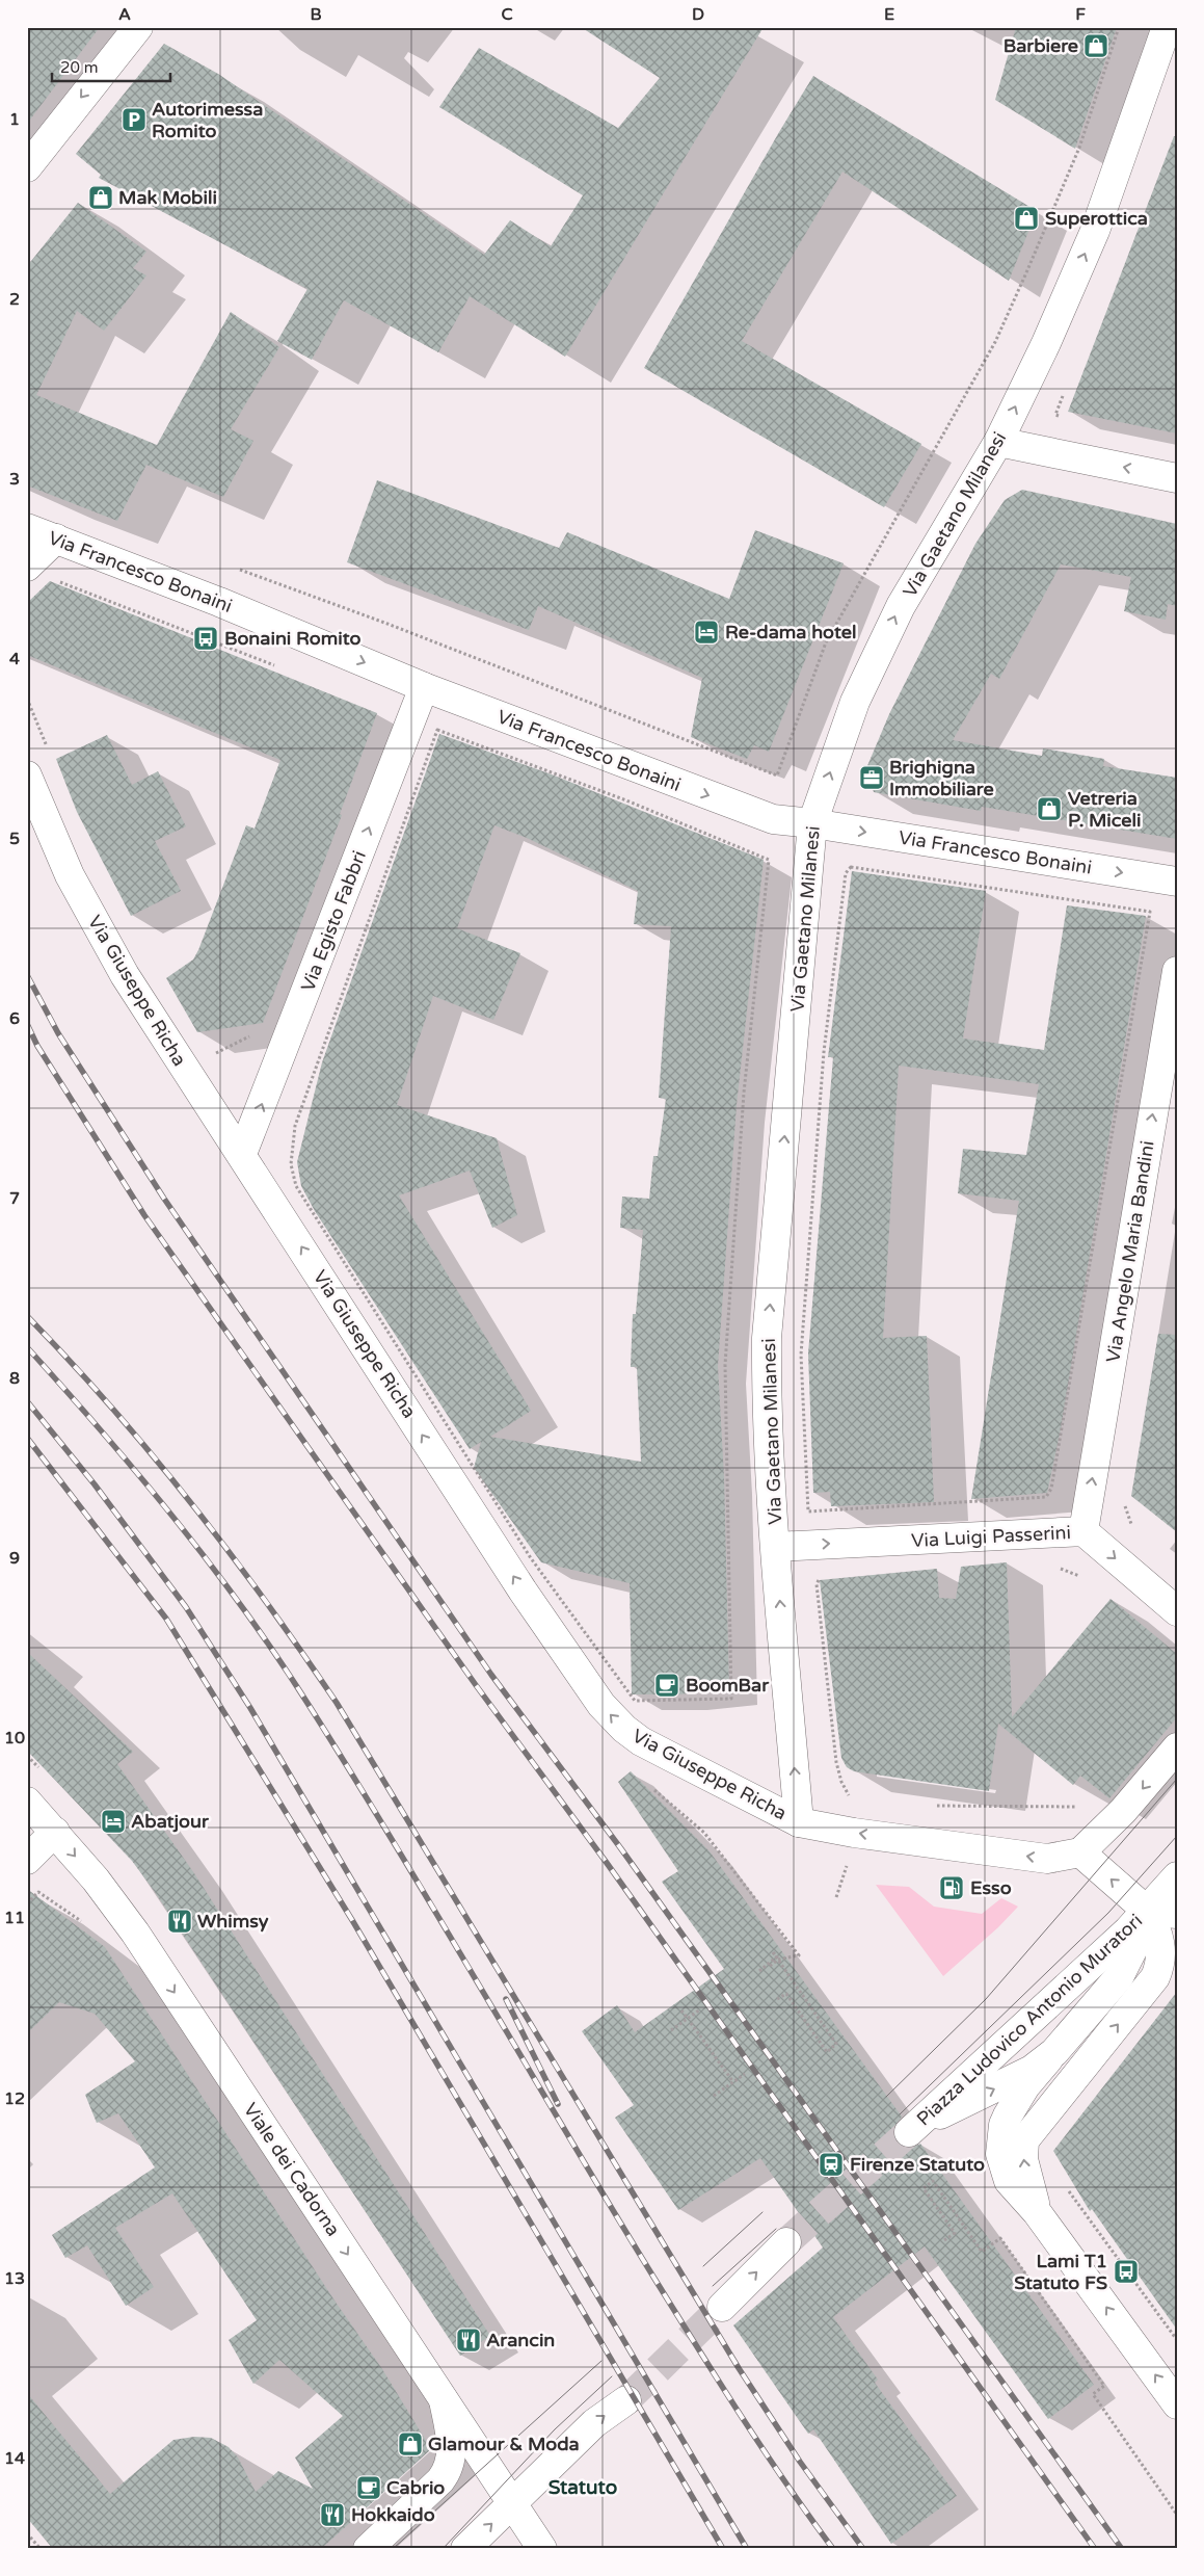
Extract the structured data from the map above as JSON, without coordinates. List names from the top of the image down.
{
  "streets": {
    "street": [
      "Via Gaetano Milanesi",
      "Via Francesco Bonaini",
      "Via Egisto Fabbri",
      "Via Giuseppe Richa",
      "Via Angelo Maria Bandini",
      "Via Luigi Passerini",
      "Piazza Ludovico Antonio Muratori",
      "Viale dei Cadorna"
    ]
  },
  "crossings": [
    ["Via Gaetano Milanesi", "Via Francesco Bonaini"],
    ["Via Gaetano Milanesi", "Via Giuseppe Richa"],
    ["Via Gaetano Milanesi", "Via Luigi Passerini"],
    ["Via Francesco Bonaini", "Via Egisto Fabbri"],
    ["Via Egisto Fabbri", "Via Giuseppe Richa"],
    ["Via Angelo Maria Bandini", "Via Luigi Passerini"]
  ],
  "one_way": [
    "Via Gaetano Milanesi",
    "Via Francesco Bonaini",
    "Via Egisto Fabbri",
    "Via Giuseppe Richa",
    "Via Angelo Maria Bandini",
    "Via Luigi Passerini",
    "Viale dei Cadorna"
  ],
  "districts": ["Statuto"],
  "places": {
    "shop": [
      "Barbiere",
      "Mak Mobili",
      "Superottica",
      "Vetreria P. Miceli",
      "Glamour & Moda"
    ],
    "parking": ["Autorimessa Romito"],
    "hotel": ["Re-dama hotel", "Abatjour"],
    "bus stop": ["Bonaini Romito", "Lami T1 Statuto FS"],
    "office": ["Brighigna Immobiliare"],
    "cafe": ["BoomBar", "Cabrio"],
    "fuel station": ["Esso"],
    "restaurant": ["Whimsy", "Arancin", "Hokkaido"],
    "station": ["Firenze Statuto"]
  },
  "scale_bar": "20 m",
  "grid": {
    "columns": [
      "A",
      "B",
      "C",
      "D",
      "E",
      "F"
    ],
    "rows": [
      "1",
      "2",
      "3",
      "4",
      "5",
      "6",
      "7",
      "8",
      "9",
      "10",
      "11",
      "12",
      "13",
      "14"
    ]
  }
}
